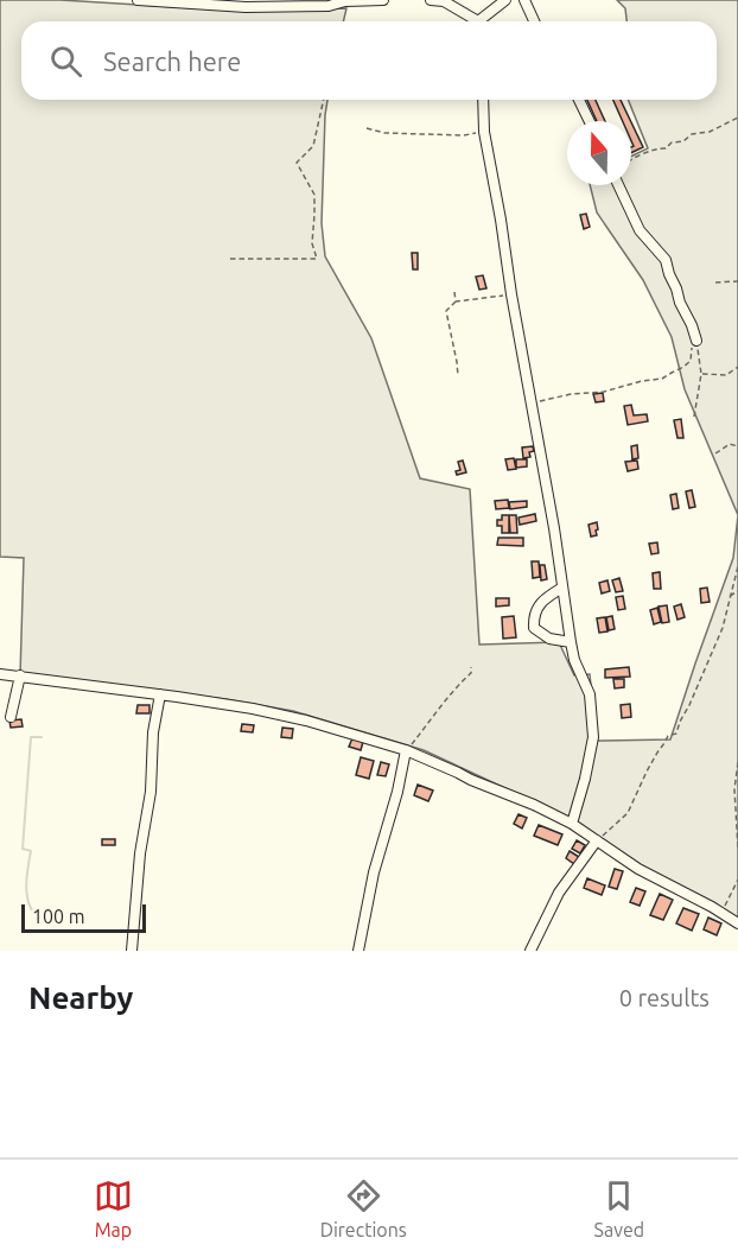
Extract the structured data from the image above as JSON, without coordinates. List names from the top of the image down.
{
  "scale_bar": "100 m",
  "north": "top",
  "page": {
    "search": "Search here",
    "scale": "100 m",
    "heading": ["Nearby", "0 results"],
    "nav": ["Map", "Directions", "Saved"]
  }
}
